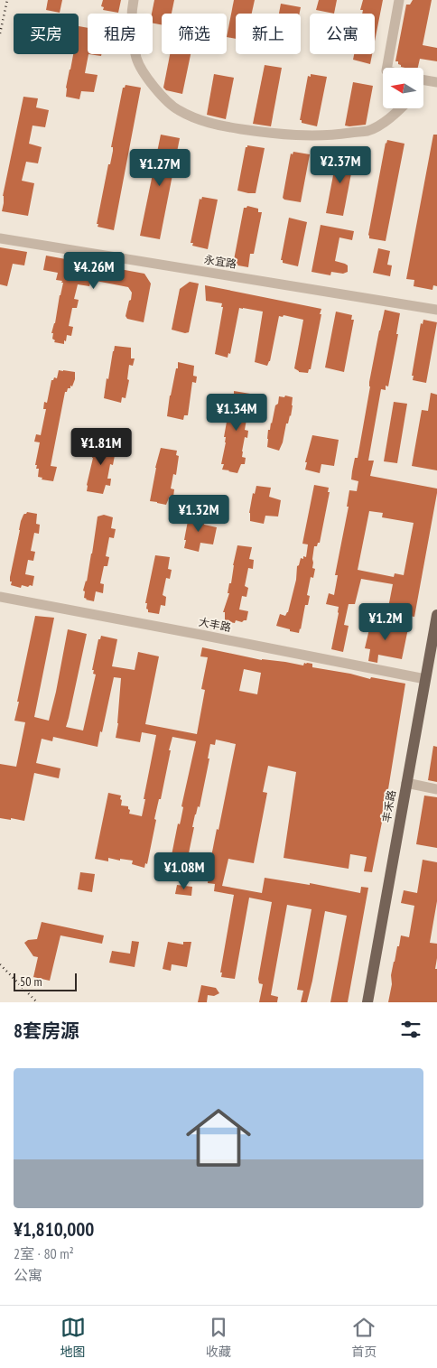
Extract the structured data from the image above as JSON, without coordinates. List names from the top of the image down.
{
  "streets": {
    "main road": ["丰禾路"],
    "street": ["永宜路", "大丰路"]
  },
  "crossings": [
    ["大丰路", "丰禾路"]
  ],
  "scale_bar": "50 m",
  "north": "left",
  "page": {
    "chip": [
      "买房",
      "租房",
      "筛选",
      "新上",
      "公寓"
    ],
    "price": [
      "¥2.37M",
      "¥1.27M",
      "¥4.26M",
      "¥1.34M",
      "¥1.81M",
      "¥1.32M",
      "¥1.2M",
      "¥1.08M"
    ],
    "scale": "50 m",
    "heading": "8套房源",
    "list": [
      {
        "name": "¥1,810,000",
        "note": "2室 · 80 m² · 公寓"
      }
    ],
    "tabs": ["地图", "收藏", "首页"]
  }
}
